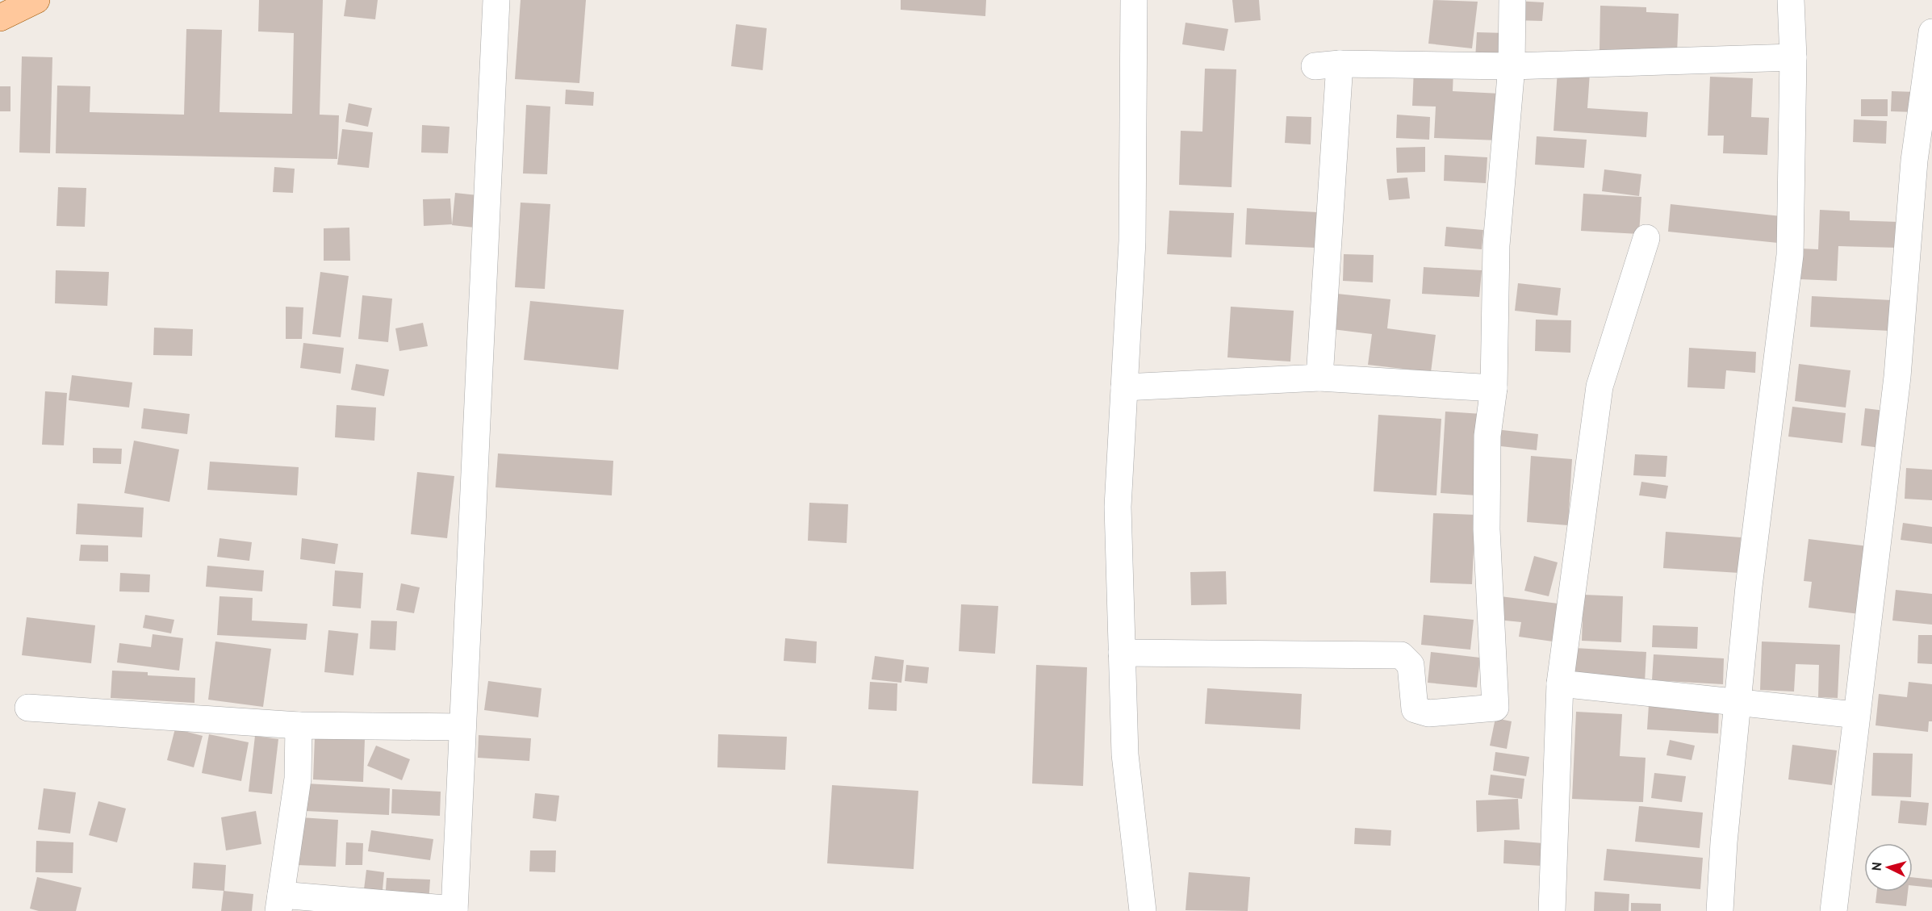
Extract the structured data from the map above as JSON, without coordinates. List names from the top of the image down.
{
  "north": "left"
}
